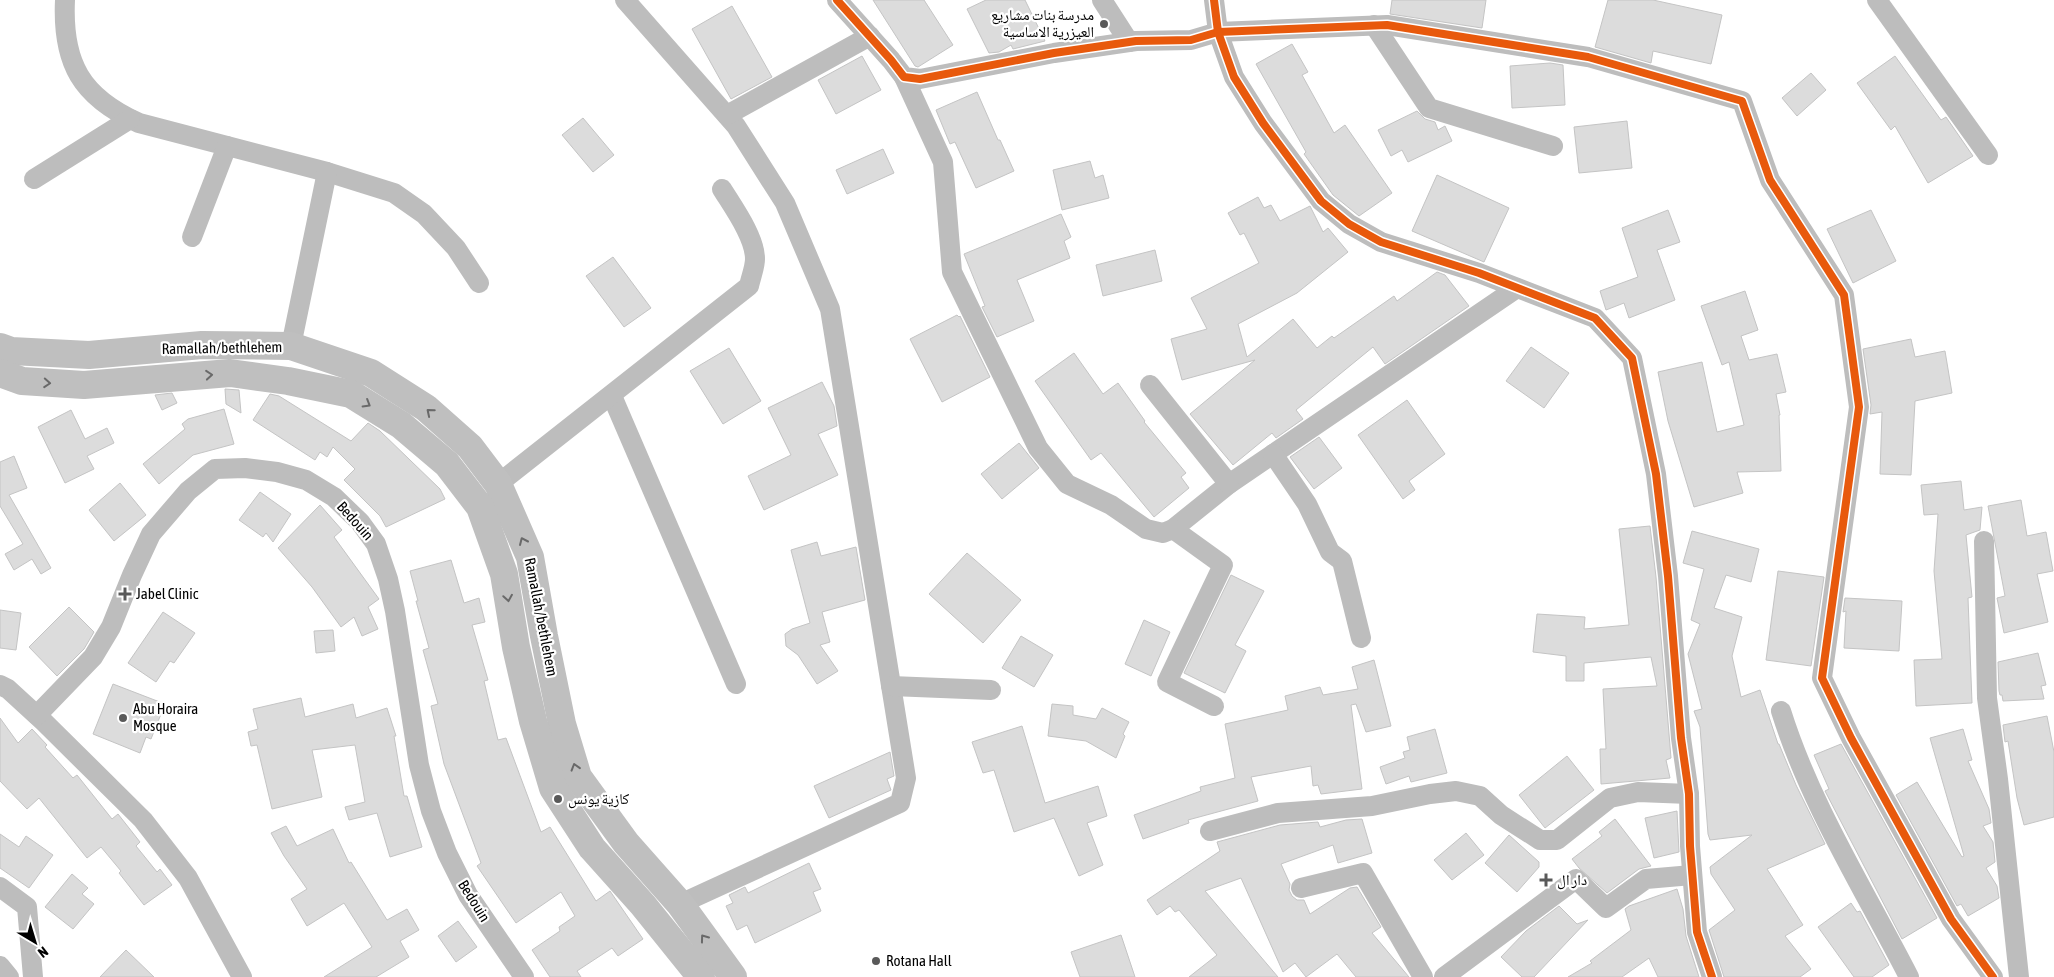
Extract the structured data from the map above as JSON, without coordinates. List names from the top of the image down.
{
  "streets": {
    "main road": ["Ramallah/bethlehem"],
    "street": ["Bedouin"]
  },
  "places": {
    "other": [
      "مدرسة بنات مشاريع العيزرية الاساسية",
      "Abu Horaira Mosque",
      "كازية يونس",
      "Rotana Hall"
    ],
    "health": ["Jabel Clinic", "دار ال"]
  },
  "north": "bottom right"
}
